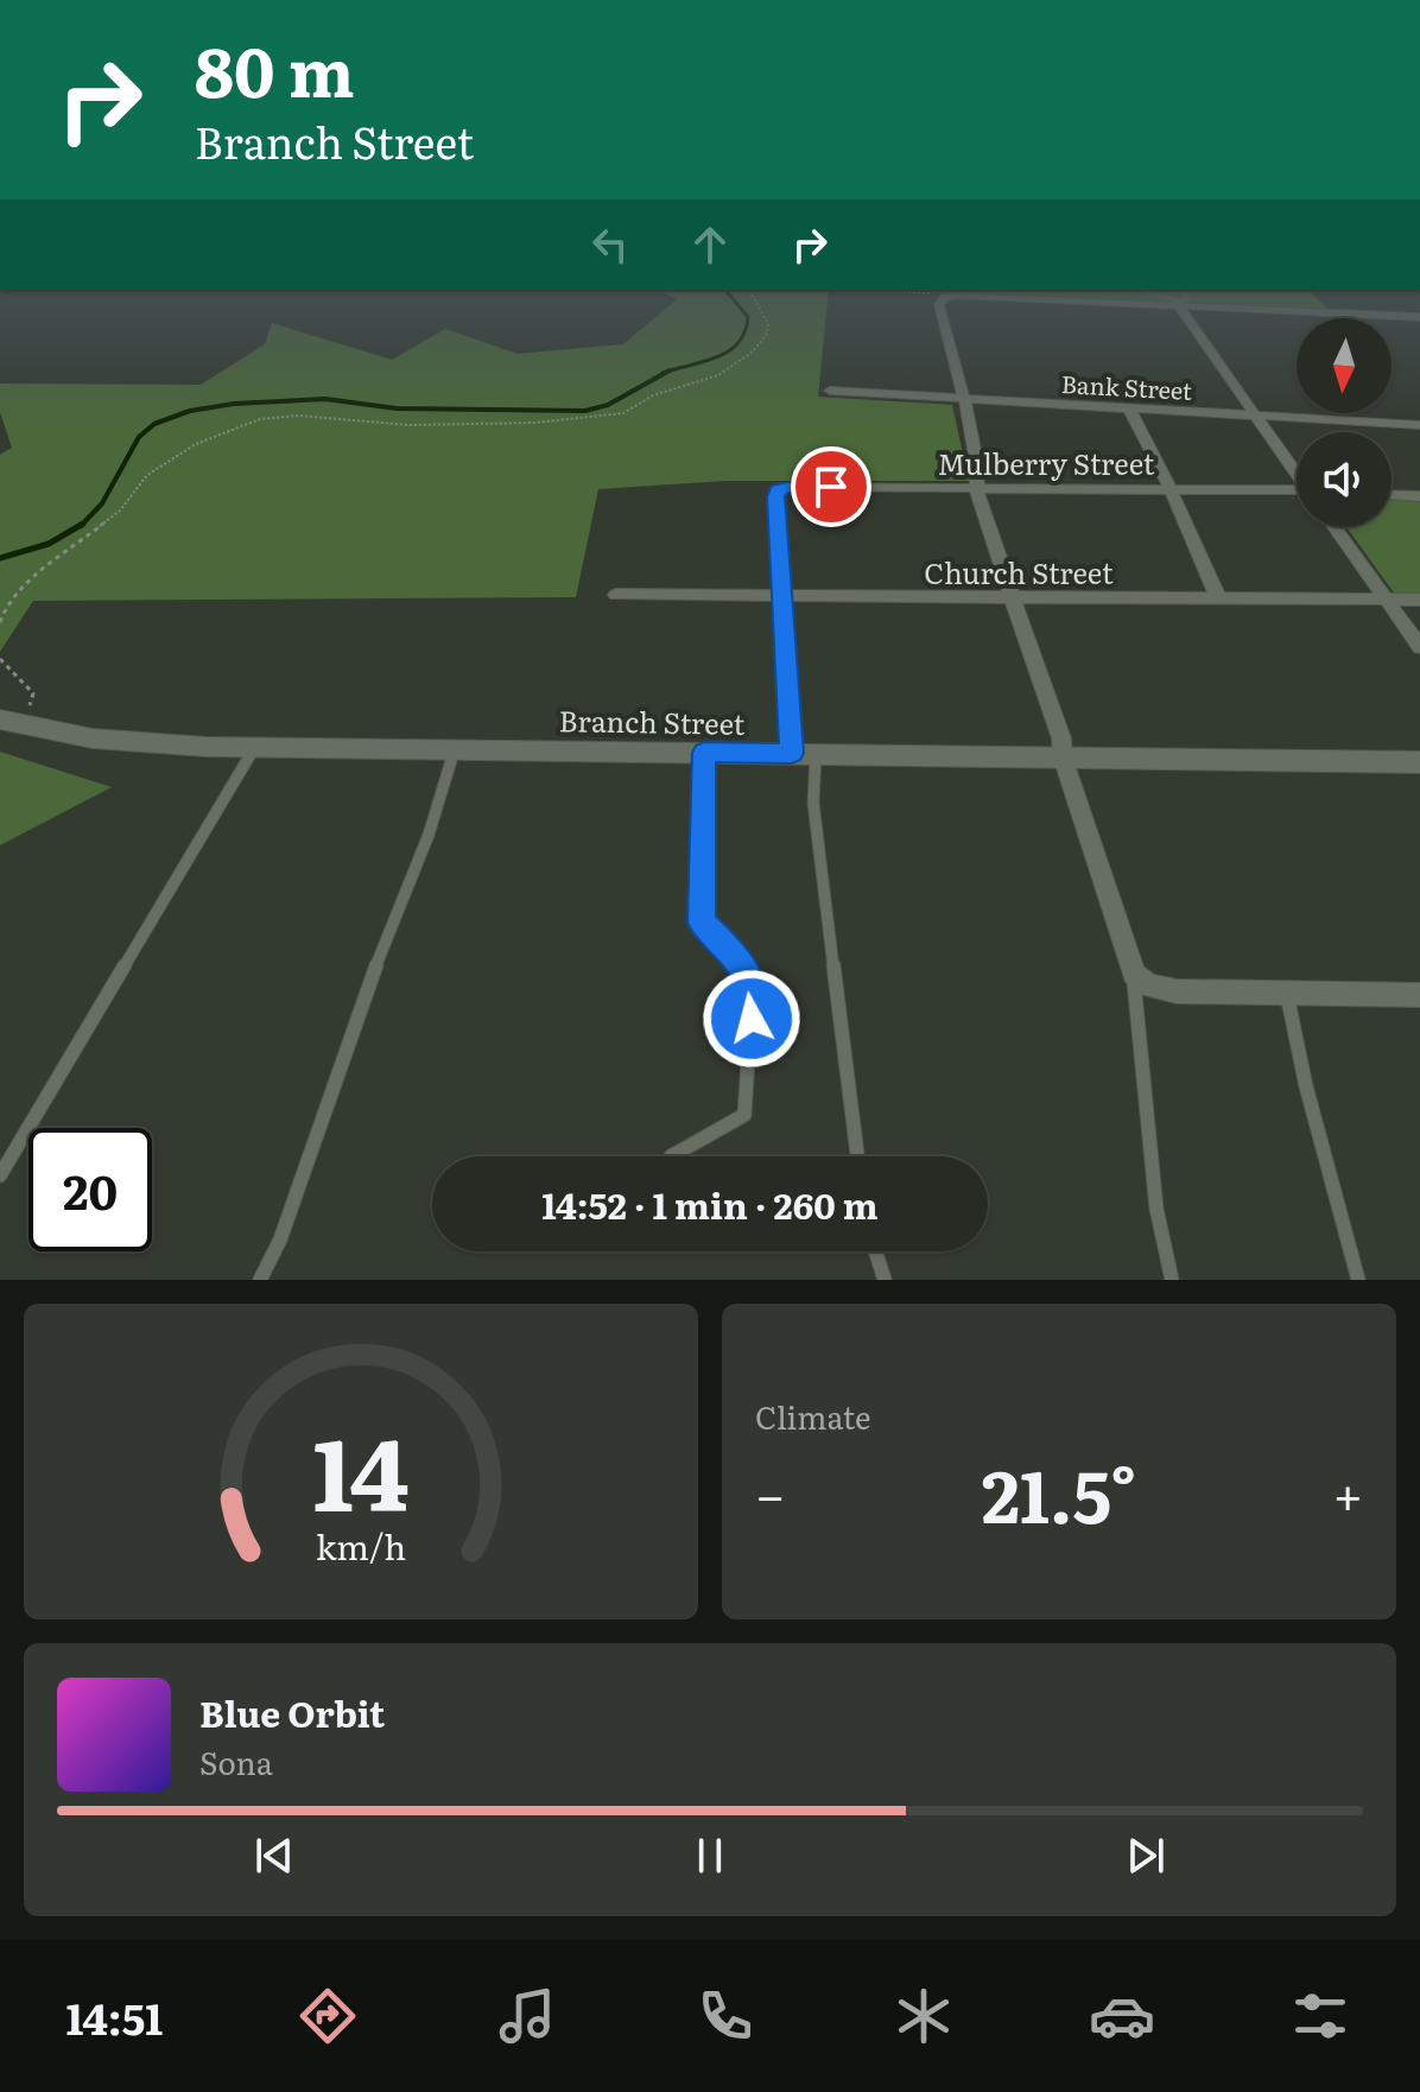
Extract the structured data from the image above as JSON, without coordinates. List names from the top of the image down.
{
  "streets": {
    "street": [
      "Bank Street",
      "Mulberry Street",
      "Church Street",
      "Branch Street"
    ]
  },
  "crossings": [
    ["Mulberry Street", "Church Street"]
  ],
  "north": "bottom",
  "page": {
    "turn": ["80 m", "Branch Street"],
    "limit": "20",
    "trip": "14:52 · 1 min · 260 m",
    "tile": "Climate",
    "heat": ["−", "21.5°", "+"],
    "song": ["Blue Orbit", "Sona"],
    "tabs": "14:51",
    "gauge": ["14", "km/h"]
  }
}
